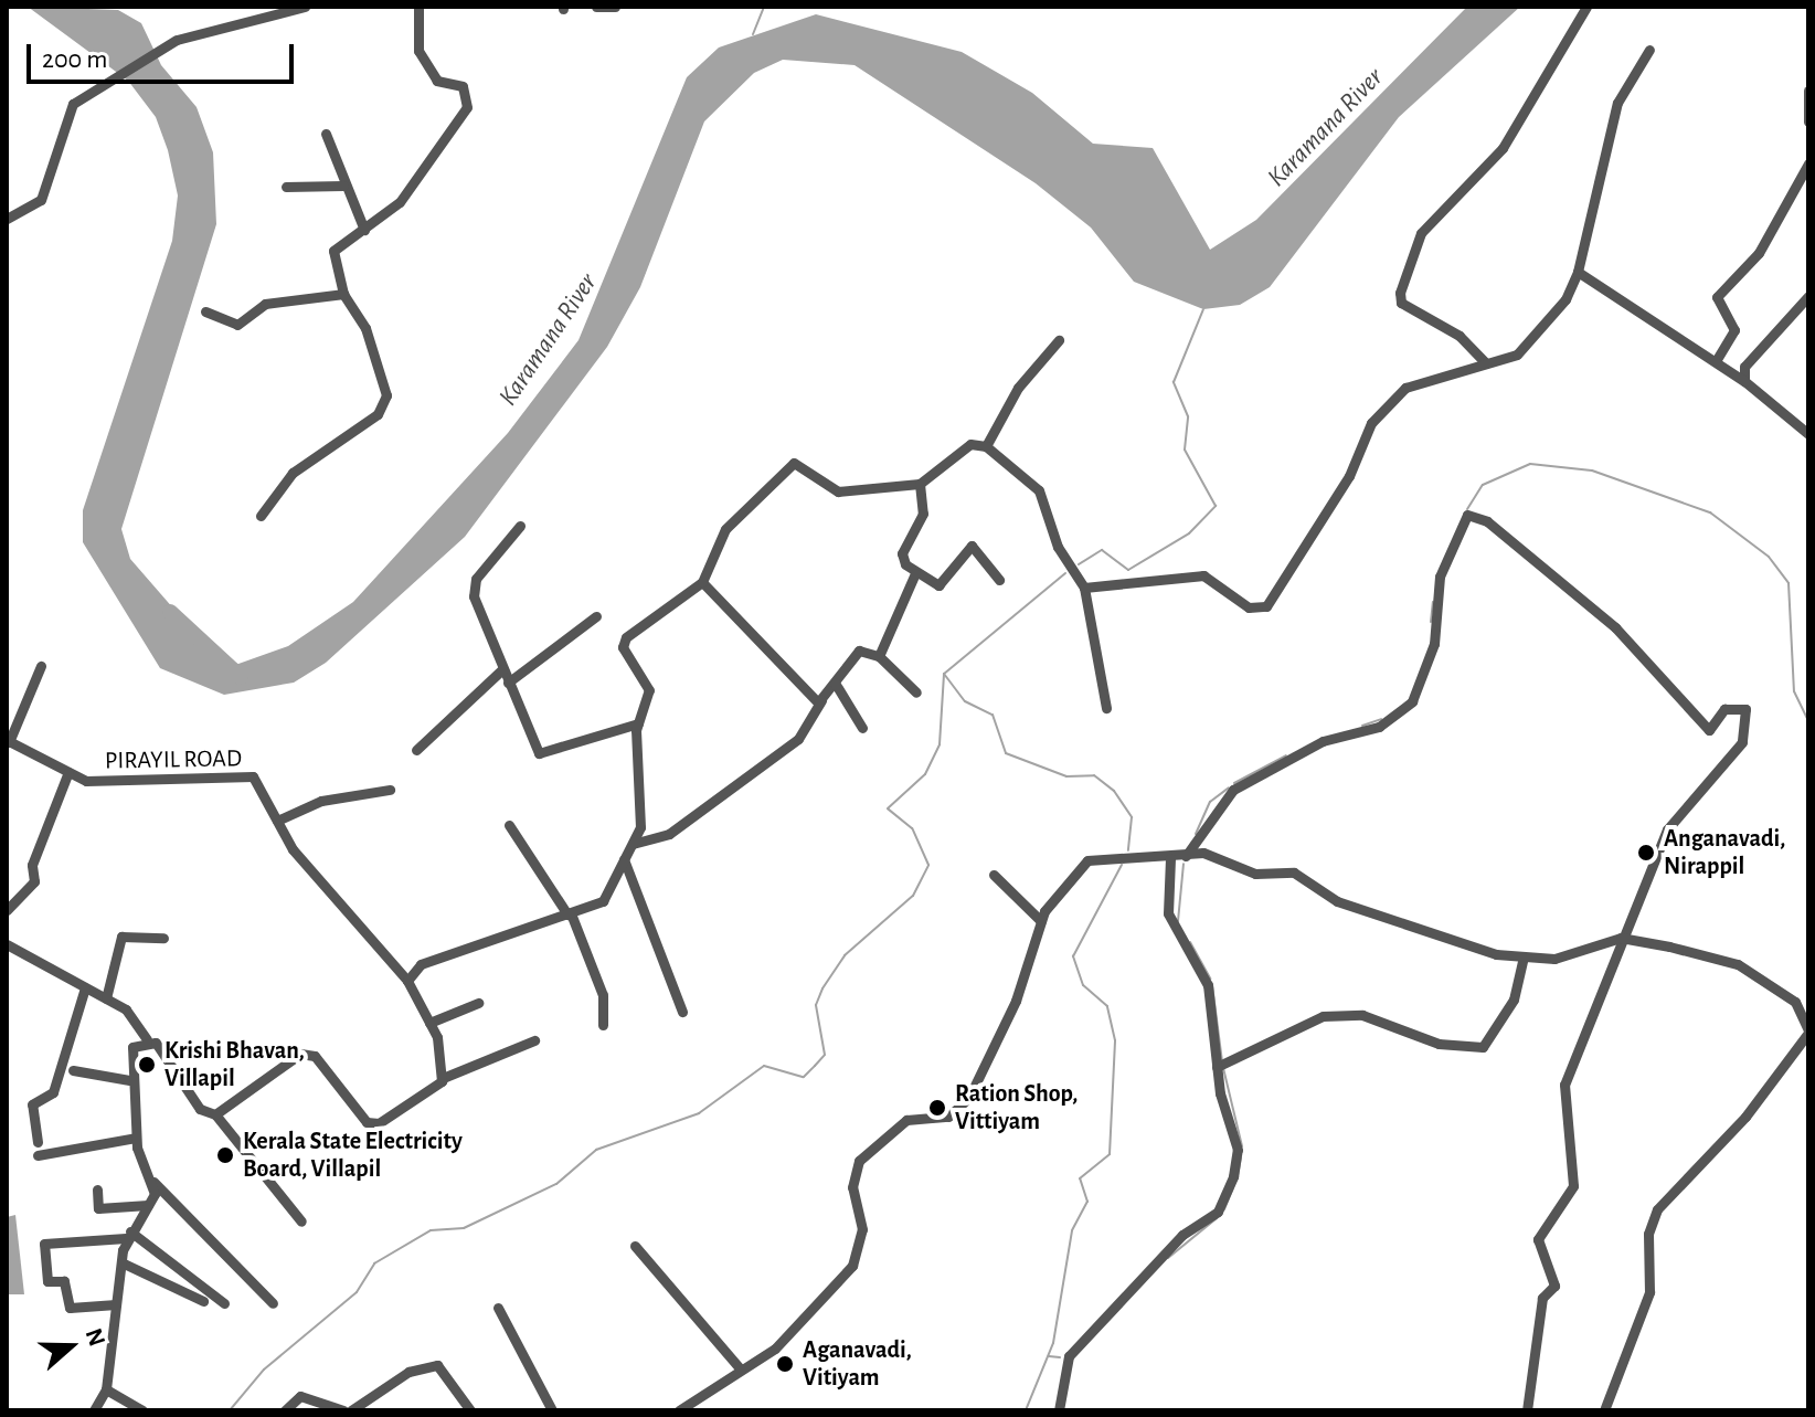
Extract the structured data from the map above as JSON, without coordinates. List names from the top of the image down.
{
  "streets": {
    "street": ["PIRAYIL ROAD"]
  },
  "water": ["Karamana River"],
  "places": [
    "Anganavadi, Nirappil",
    "Krishi Bhavan, Villapil",
    "Ration Shop, Vittiyam",
    "Kerala State Electricity Board, Villapil",
    "Aganavadi, Vitiyam"
  ],
  "scale_bar": "200 m",
  "north": "right"
}
